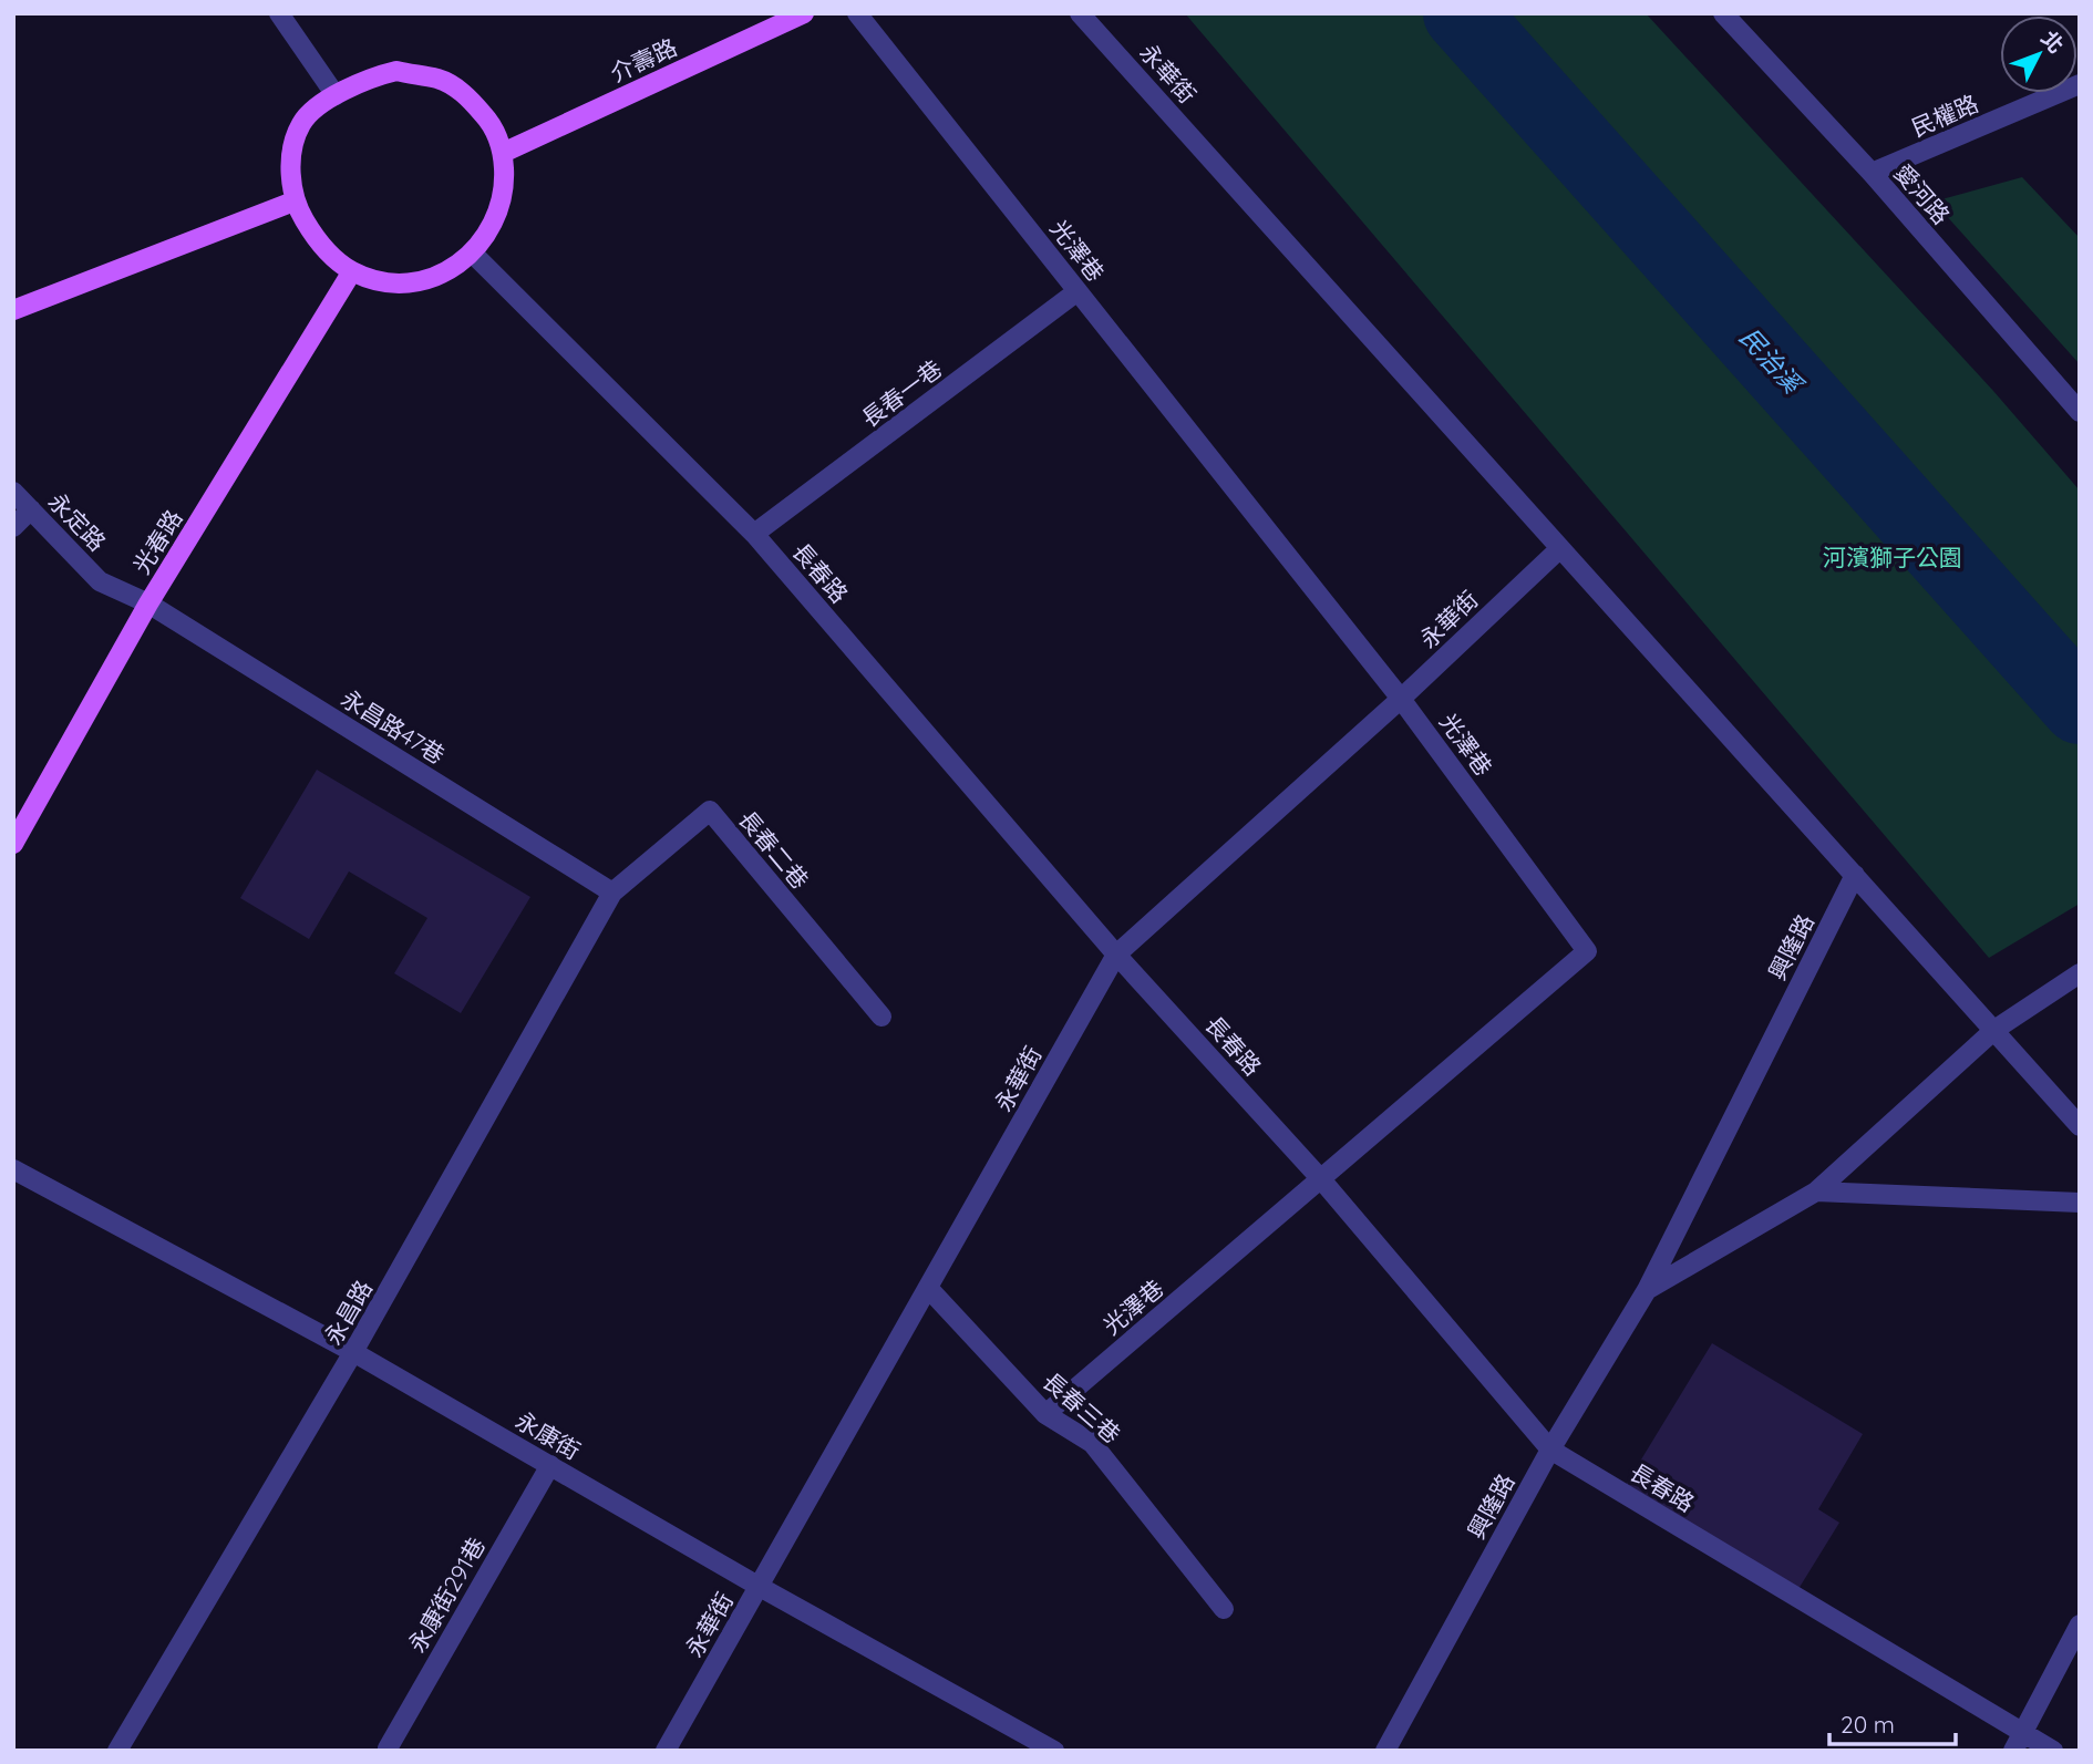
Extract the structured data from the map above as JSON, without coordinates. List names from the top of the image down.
{
  "streets": {
    "main road": ["介壽路", "光春路"],
    "street": [
      "永華街",
      "民權路",
      "愛河路",
      "光澤巷",
      "長春一巷",
      "永定路",
      "長春路",
      "永昌路47巷",
      "長春二巷",
      "興隆路",
      "永昌路",
      "長春三巷",
      "永康街",
      "永康街291巷"
    ]
  },
  "crossings": [
    ["介壽路", "光春路"],
    ["介壽路", "長春路"],
    ["永華街", "光澤巷"],
    ["永華街", "長春路"],
    ["永華街", "興隆路"],
    ["永華街", "長春三巷"],
    ["永華街", "永康街"],
    ["民權路", "愛河路"],
    ["光澤巷", "長春一巷"],
    ["光澤巷", "長春路"],
    ["光澤巷", "長春三巷"],
    ["長春一巷", "長春路"],
    ["永定路", "光春路"],
    ["永定路", "永昌路47巷"],
    ["光春路", "長春路"],
    ["光春路", "永昌路47巷"],
    ["長春路", "興隆路"],
    ["永昌路47巷", "長春二巷"],
    ["永昌路47巷", "永昌路"],
    ["長春二巷", "永昌路"],
    ["永昌路", "永康街"],
    ["永康街", "永康街291巷"]
  ],
  "water": ["民治溪"],
  "parks": ["河濱獅子公園"],
  "scale_bar": "20 m",
  "north": "top right"
}
